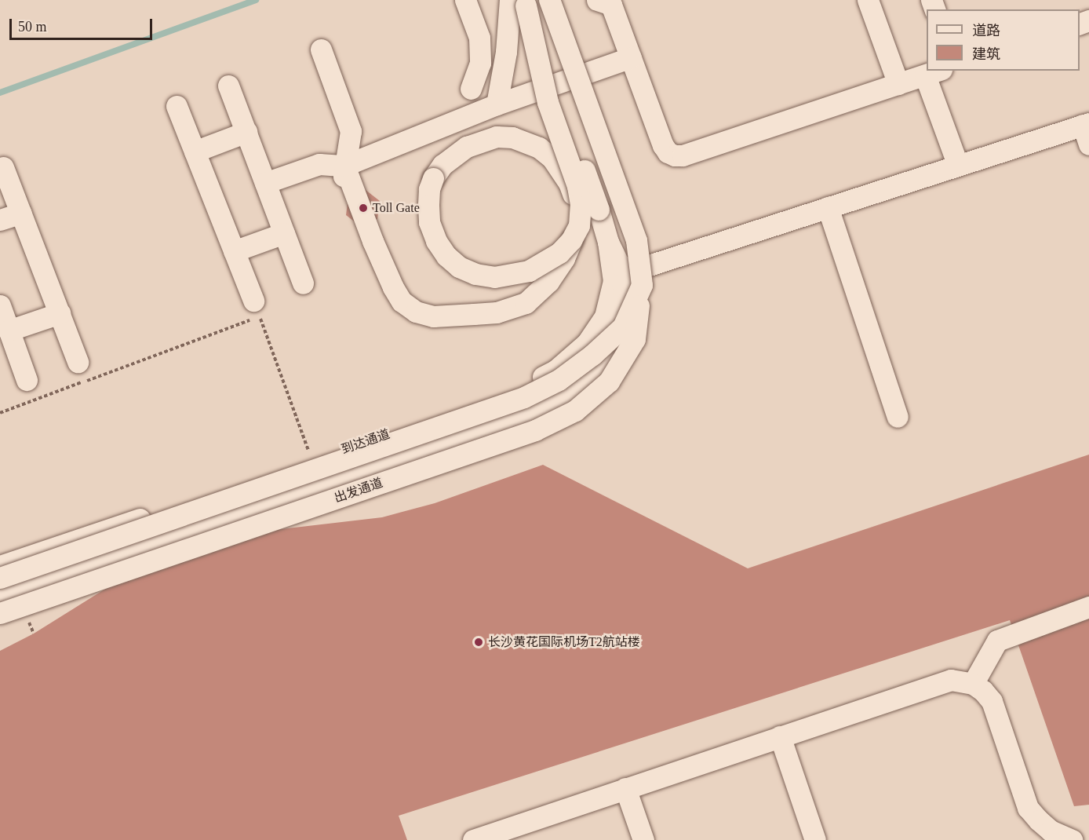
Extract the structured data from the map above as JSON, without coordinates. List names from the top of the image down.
{
  "streets": {
    "street": ["到达通道", "出发通道"]
  },
  "places": ["Toll Gate", "长沙黄花国际机场T2航站楼"],
  "legend": ["道路", "建筑"],
  "scale_bar": "50 m"
}
